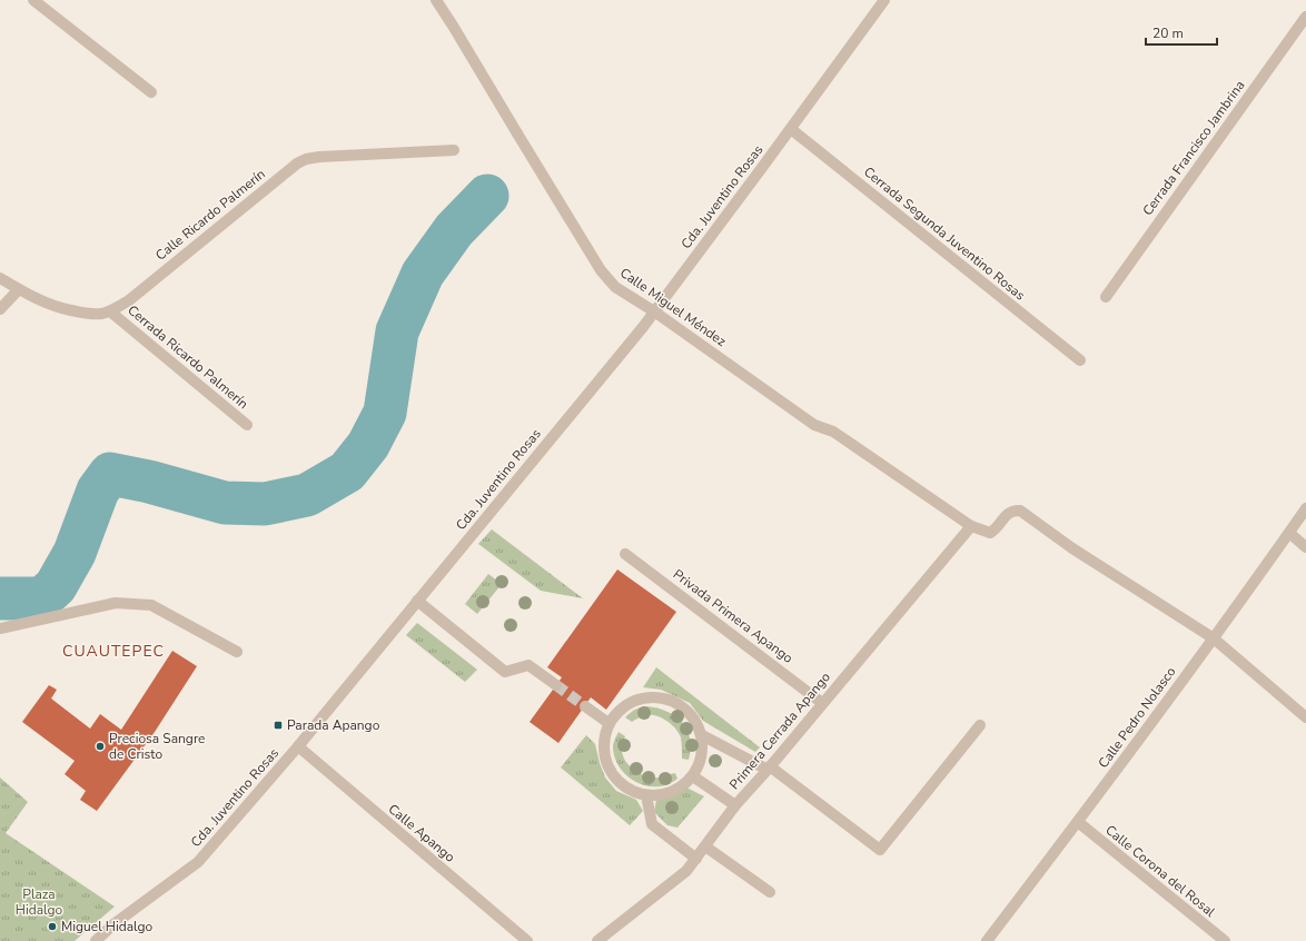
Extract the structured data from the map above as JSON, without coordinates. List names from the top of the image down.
{
  "streets": {
    "street": [
      "Cerrada Francisco Jambrina",
      "Cda. Juventino Rosas",
      "Calle Ricardo Palmerín",
      "Cerrada Segunda Juventino Rosas",
      "Calle Miguel Méndez",
      "Cerrada Ricardo Palmerín",
      "Privada Primera Apango",
      "Calle Pedro Nolasco",
      "Primera Cerrada Apango",
      "Calle Apango",
      "Calle Corona del Rosal"
    ]
  },
  "crossings": [
    ["Cda. Juventino Rosas", "Cerrada Segunda Juventino Rosas"],
    ["Cda. Juventino Rosas", "Calle Miguel Méndez"],
    ["Cda. Juventino Rosas", "Calle Apango"],
    ["Calle Ricardo Palmerín", "Cerrada Ricardo Palmerín"],
    ["Calle Miguel Méndez", "Calle Pedro Nolasco"],
    ["Calle Miguel Méndez", "Primera Cerrada Apango"],
    ["Privada Primera Apango", "Primera Cerrada Apango"],
    ["Calle Pedro Nolasco", "Calle Corona del Rosal"]
  ],
  "districts": ["CUAUTEPEC"],
  "parks": ["Plaza Hidalgo"],
  "places": {
    "transit": ["Parada Apango"],
    "other": ["Preciosa Sangre de Cristo", "Miguel Hidalgo"]
  },
  "scale_bar": "20 m"
}
